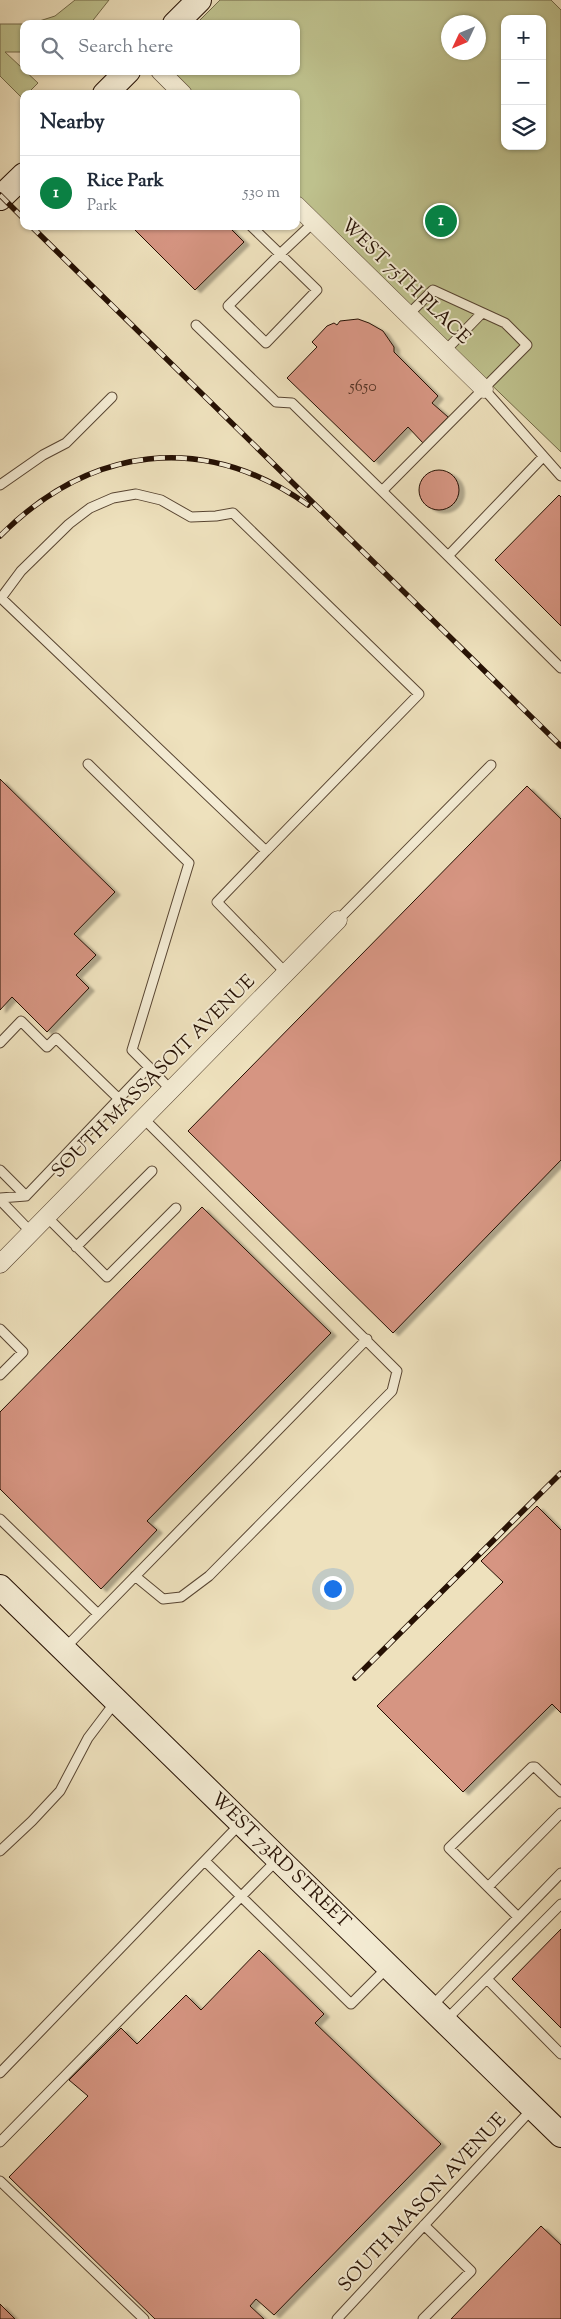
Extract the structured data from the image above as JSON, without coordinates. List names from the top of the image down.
{
  "streets": {
    "street": ["WEST 75TH PLACE", "SOUTH MASSASOIT AVENUE", "WEST 73RD STREET"],
    "lane": ["SOUTH MASON AVENUE"]
  },
  "crossings": [
    ["WEST 73RD STREET", "SOUTH MASON AVENUE"]
  ],
  "house_numbers": ["5650"],
  "north": "bottom left",
  "page": {
    "map_buttons": ["+", "−"],
    "search": "Search here",
    "heading": "Nearby",
    "list": [
      {
        "mark": "1",
        "name": "Rice Park",
        "note": "Park",
        "value": "530 m"
      }
    ],
    "pins": "1"
  }
}
